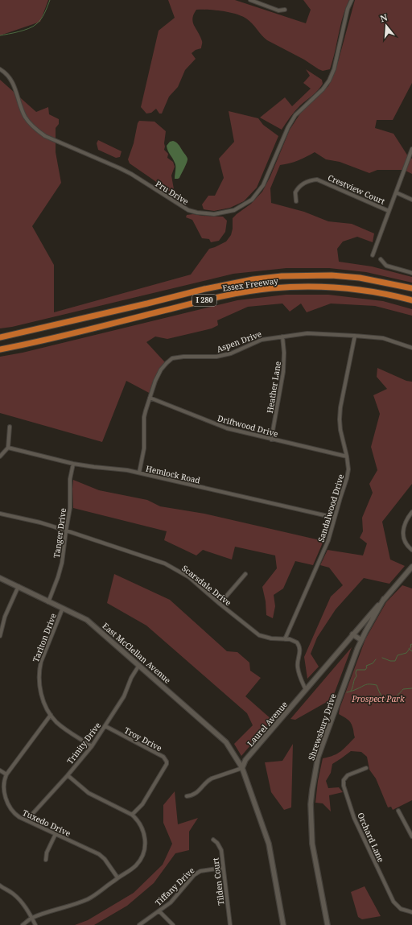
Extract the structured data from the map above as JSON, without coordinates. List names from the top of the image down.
{
  "streets": {
    "highway": ["Essex Freeway", "I 280"],
    "street": [
      "Crestview Court",
      "Pru Drive",
      "Aspen Drive",
      "Heather Lane",
      "Driftwood Drive",
      "Hemlock Road",
      "Sandalwood Drive",
      "Tanger Drive",
      "Scarsdale Drive",
      "Tarlton Drive",
      "East McClellan Avenue",
      "Laurel Avenue",
      "Shrewsbury Drive",
      "Troy Drive",
      "Trinity Drive",
      "Tuxedo Drive",
      "Orchard Lane",
      "Tilden Court",
      "Tiffany Drive"
    ]
  },
  "crossings": [
    ["Aspen Drive", "Heather Lane"],
    ["Aspen Drive", "Driftwood Drive"],
    ["Aspen Drive", "Hemlock Road"],
    ["Aspen Drive", "Sandalwood Drive"],
    ["Heather Lane", "Driftwood Drive"],
    ["Driftwood Drive", "Sandalwood Drive"],
    ["Hemlock Road", "Sandalwood Drive"],
    ["Hemlock Road", "Tanger Drive"],
    ["Sandalwood Drive", "Scarsdale Drive"],
    ["Tanger Drive", "Scarsdale Drive"],
    ["Tanger Drive", "East McClellan Avenue"],
    ["Scarsdale Drive", "Laurel Avenue"],
    ["Tarlton Drive", "East McClellan Avenue"],
    ["Tarlton Drive", "Trinity Drive"],
    ["Tarlton Drive", "Tuxedo Drive"],
    ["East McClellan Avenue", "Laurel Avenue"],
    ["East McClellan Avenue", "Trinity Drive"],
    ["Laurel Avenue", "Shrewsbury Drive"],
    ["Troy Drive", "Trinity Drive"],
    ["Trinity Drive", "Tuxedo Drive"],
    ["Tilden Court", "Tiffany Drive"]
  ],
  "parks": ["Prospect Park"],
  "north": "top"
}
